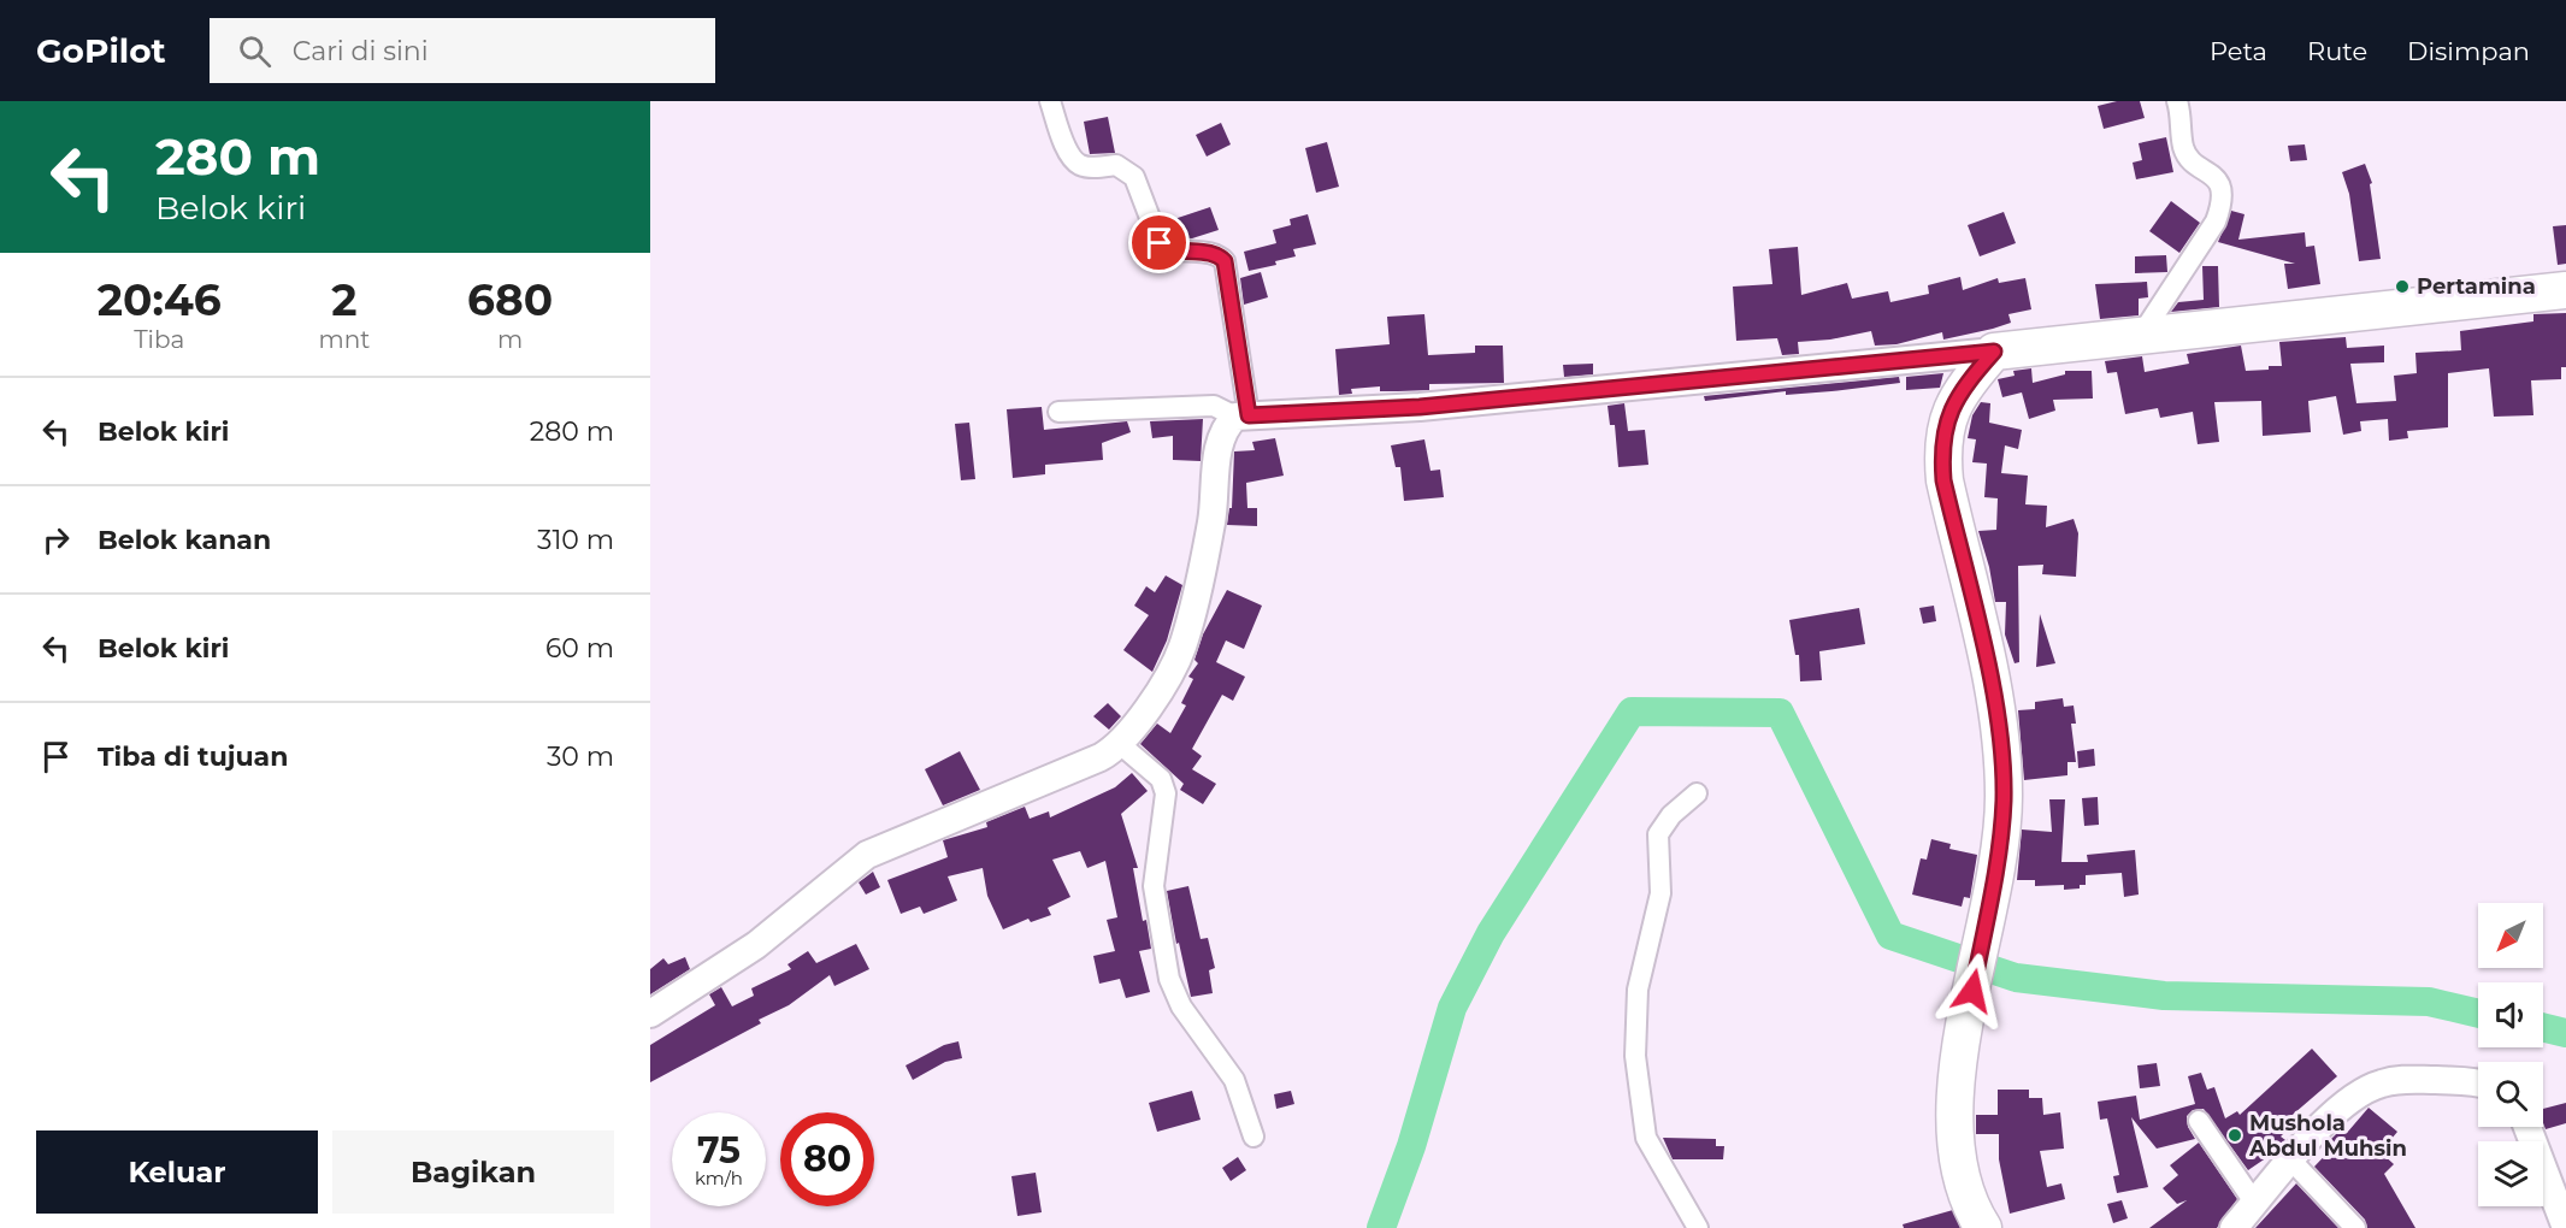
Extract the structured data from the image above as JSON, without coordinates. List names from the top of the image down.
{
  "places": ["Pertamina", "Mushola Abdul Muhsin"],
  "north": "bottom left",
  "page": {
    "header": "GoPilot",
    "search": "Cari di sini",
    "nav": ["Peta", "Rute", "Disimpan"],
    "turn": ["280 m", "Belok kiri"],
    "eta": [
      "20:46",
      "Tiba",
      "2",
      "mnt",
      "680",
      "m"
    ],
    "list": [
      {
        "name": "Belok kiri",
        "value": "280 m"
      },
      {
        "name": "Belok kanan",
        "value": "310 m"
      },
      {
        "name": "Belok kiri",
        "value": "60 m"
      },
      {
        "name": "Tiba di tujuan",
        "value": "30 m"
      }
    ],
    "speed": "75 km/h",
    "limit": "80",
    "buttons": ["Keluar", "Bagikan"]
  }
}
